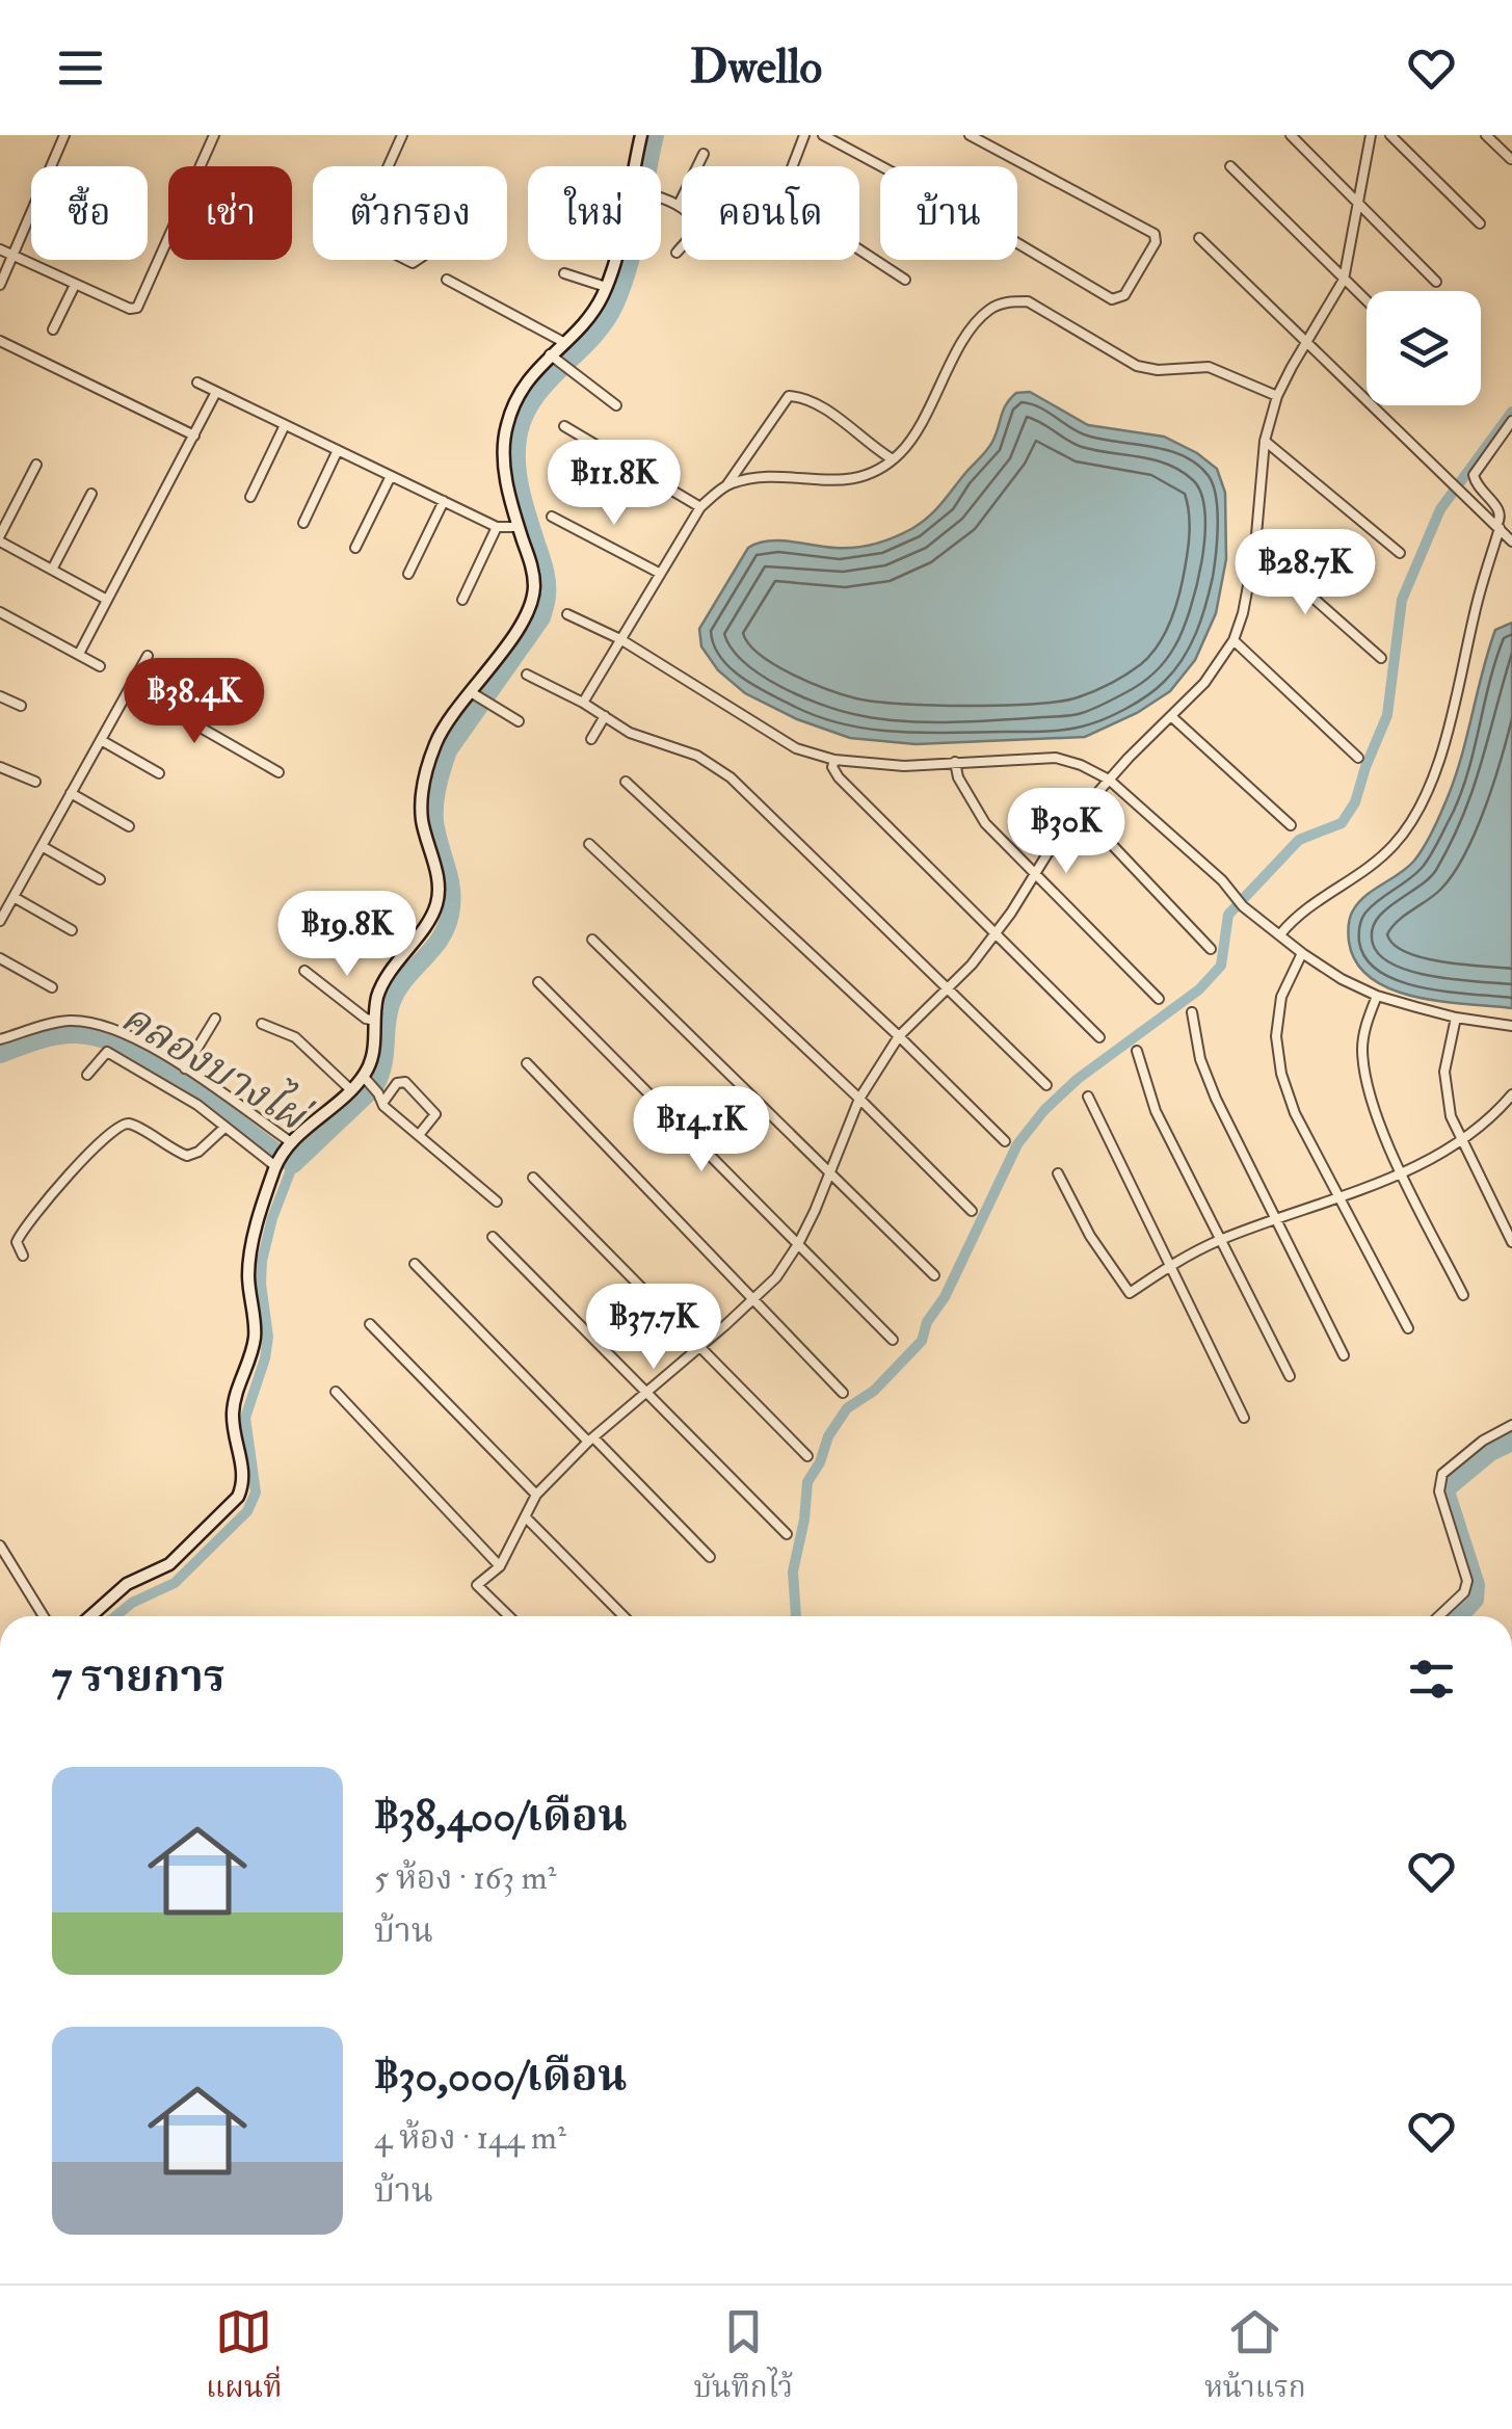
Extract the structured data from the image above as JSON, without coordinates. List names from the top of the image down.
{
  "water": ["คลองบางไผ่"],
  "page": {
    "header": "Dwello",
    "chip": [
      "ซื้อ",
      "เช่า",
      "ตัวกรอง",
      "ใหม่",
      "คอนโด",
      "บ้าน"
    ],
    "price": [
      "฿11.8K",
      "฿28.7K",
      "฿38.4K",
      "฿30K",
      "฿19.8K",
      "฿14.1K",
      "฿37.7K"
    ],
    "heading": "7 รายการ",
    "list": [
      {
        "name": "฿38,400/เดือน",
        "note": "5 ห้อง · 163 m² · บ้าน"
      },
      {
        "name": "฿30,000/เดือน",
        "note": "4 ห้อง · 144 m² · บ้าน"
      }
    ],
    "tabs": ["แผนที่", "บันทึกไว้", "หน้าแรก"]
  }
}
